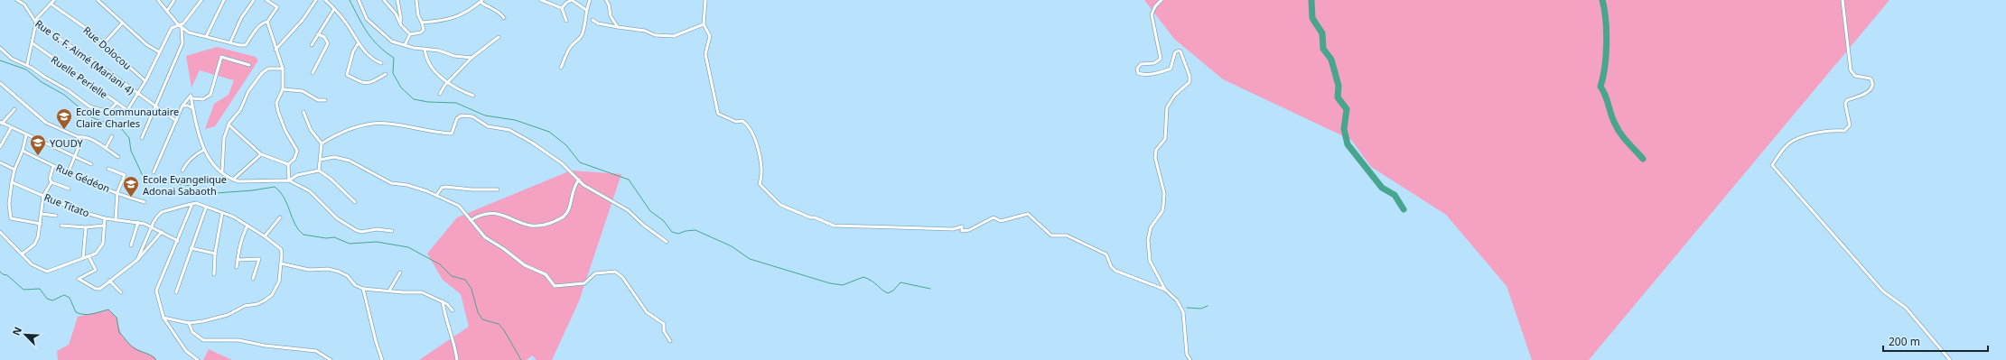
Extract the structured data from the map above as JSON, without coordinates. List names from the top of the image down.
{
  "streets": {
    "street": [
      "Rue Dolocou",
      "Rue G. F. Aimé (Mariani 4)",
      "Ruelle Perielle",
      "Rue Gédéon",
      "Rue Titato"
    ]
  },
  "places": {
    "school or university": ["Ecole Communautaire Claire Charles", "YOUDY", "Ecole Evangelique Adonai Sabaoth"]
  },
  "scale_bar": "200 m",
  "north": "top left"
}
